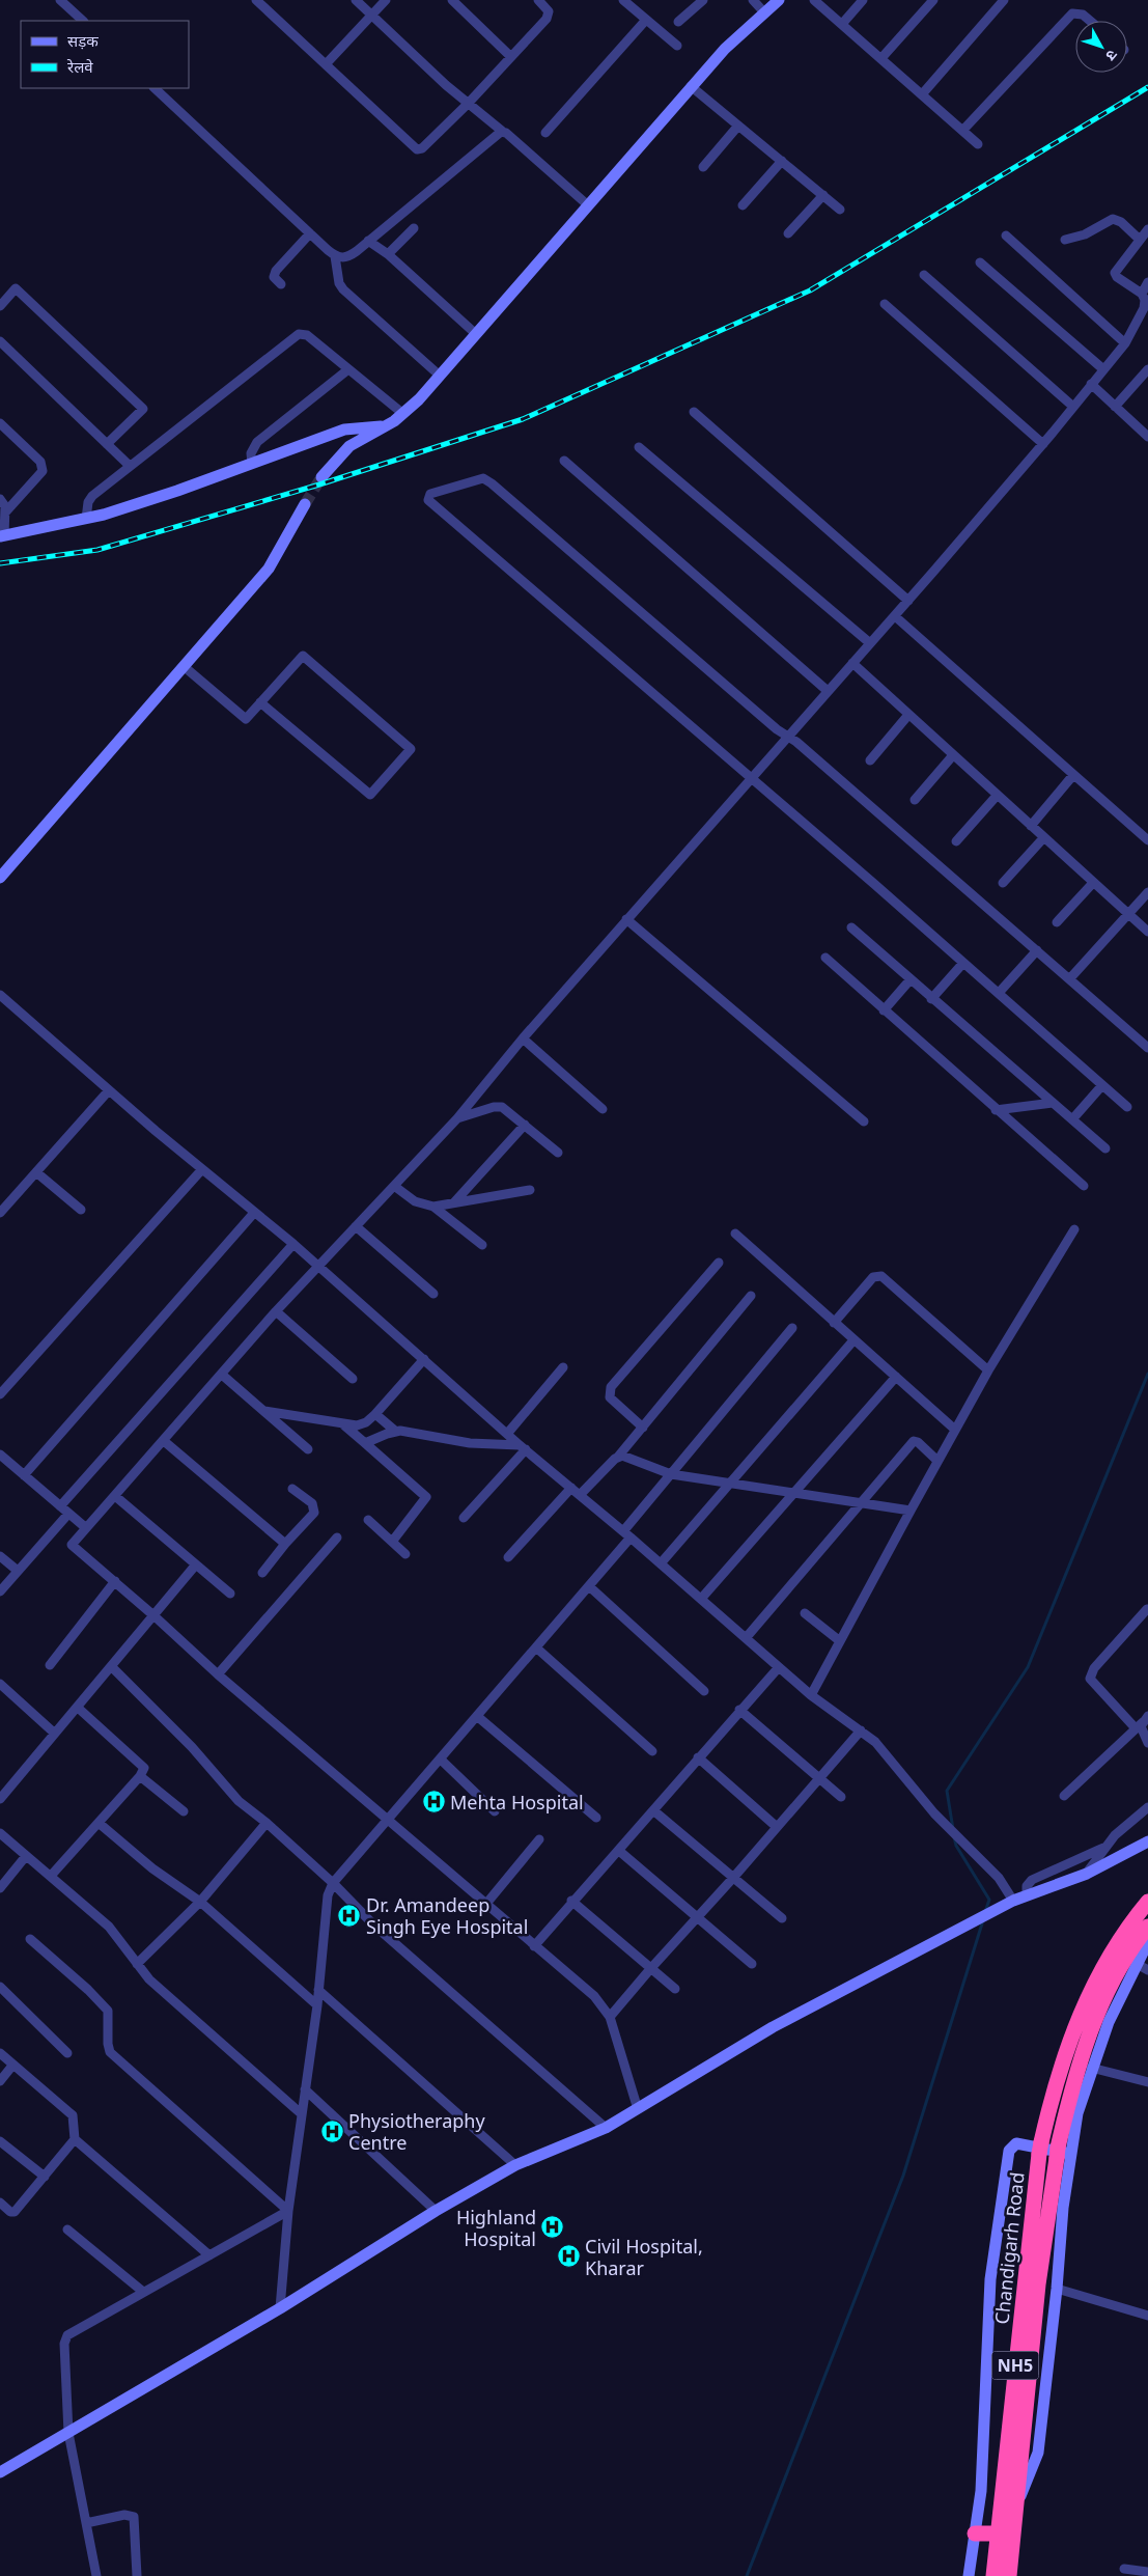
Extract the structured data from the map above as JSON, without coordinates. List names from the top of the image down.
{
  "streets": {
    "highway": ["Chandigarh Road", "NH5"]
  },
  "places": {
    "hospital": [
      "Mehta Hospital",
      "Dr. Amandeep Singh Eye Hospital",
      "Physiotheraphy Centre",
      "Highland Hospital",
      "Civil Hospital, Kharar"
    ]
  },
  "legend": ["सड़क", "रेलवे"],
  "north": "bottom right"
}
